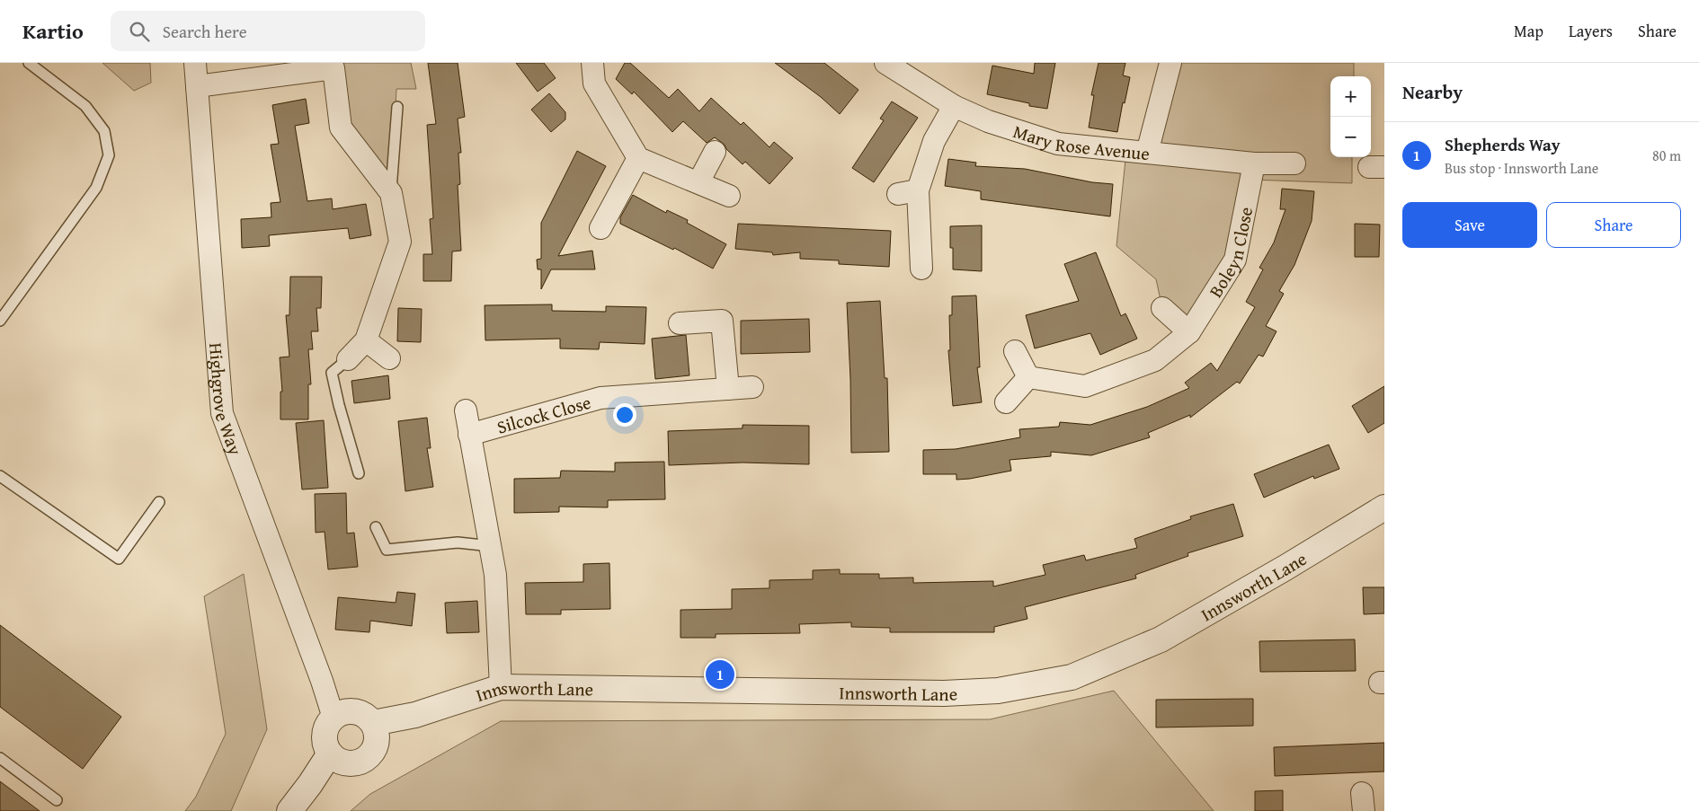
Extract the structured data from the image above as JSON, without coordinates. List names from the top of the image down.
{
  "streets": {
    "street": [
      "Mary Rose Avenue",
      "Boleyn Close",
      "Highgrove Way",
      "Silcock Close",
      "Innsworth Lane"
    ]
  },
  "crossings": [
    ["Mary Rose Avenue", "Boleyn Close"],
    ["Highgrove Way", "Innsworth Lane"]
  ],
  "page": {
    "header": "Kartio",
    "search": "Search here",
    "nav": ["Map", "Layers", "Share"],
    "heading": "Nearby",
    "map_buttons": ["+", "−"],
    "list": [
      {
        "mark": "1",
        "name": "Shepherds Way",
        "note": "Bus stop · Innsworth Lane",
        "value": "80 m"
      }
    ],
    "buttons": ["Save", "Share"],
    "pins": "1"
  }
}
